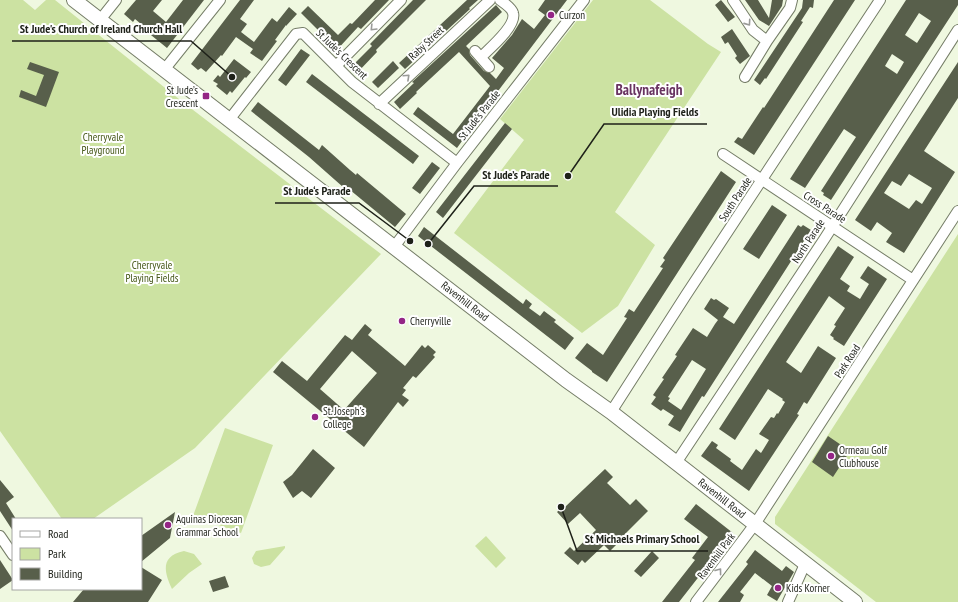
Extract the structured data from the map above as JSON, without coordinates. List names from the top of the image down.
{
  "streets": {
    "main road": ["Ravenhill Road"],
    "street": [
      "Raby Street",
      "St Jude's Crescent",
      "St Jude's Parade",
      "South Parade",
      "Cross Parade",
      "North Parade",
      "Park Road",
      "Ravenhill Park"
    ]
  },
  "crossings": [
    ["Raby Street", "St Jude's Crescent"],
    ["St Jude's Crescent", "St Jude's Parade"],
    ["St Jude's Crescent", "Ravenhill Road"],
    ["St Jude's Parade", "Ravenhill Road"],
    ["South Parade", "Cross Parade"],
    ["South Parade", "Ravenhill Road"],
    ["Cross Parade", "North Parade"],
    ["Cross Parade", "Park Road"],
    ["North Parade", "Ravenhill Road"],
    ["Ravenhill Road", "Park Road"],
    ["Ravenhill Road", "Ravenhill Park"],
    ["Park Road", "Ravenhill Park"]
  ],
  "districts": ["Ballynafeigh"],
  "parks": ["Cherryvale Playground", "Cherryvale Playing Fields"],
  "places": {
    "other": [
      "Curzon",
      "St Jude's Church of Ireland Church Hall",
      "Ulidia Playing Fields",
      "St Jude‘s Parade",
      "St Jude’s Parade",
      "Cherryville",
      "St. Joseph's College",
      "Ormeau Golf Clubhouse",
      "St Michaels Primary School",
      "Aquinas Diocesan Grammar School",
      "Kids Korner"
    ],
    "transit": ["St Jude’s Crescent"]
  },
  "legend": ["Road", "Park", "Building"]
}
